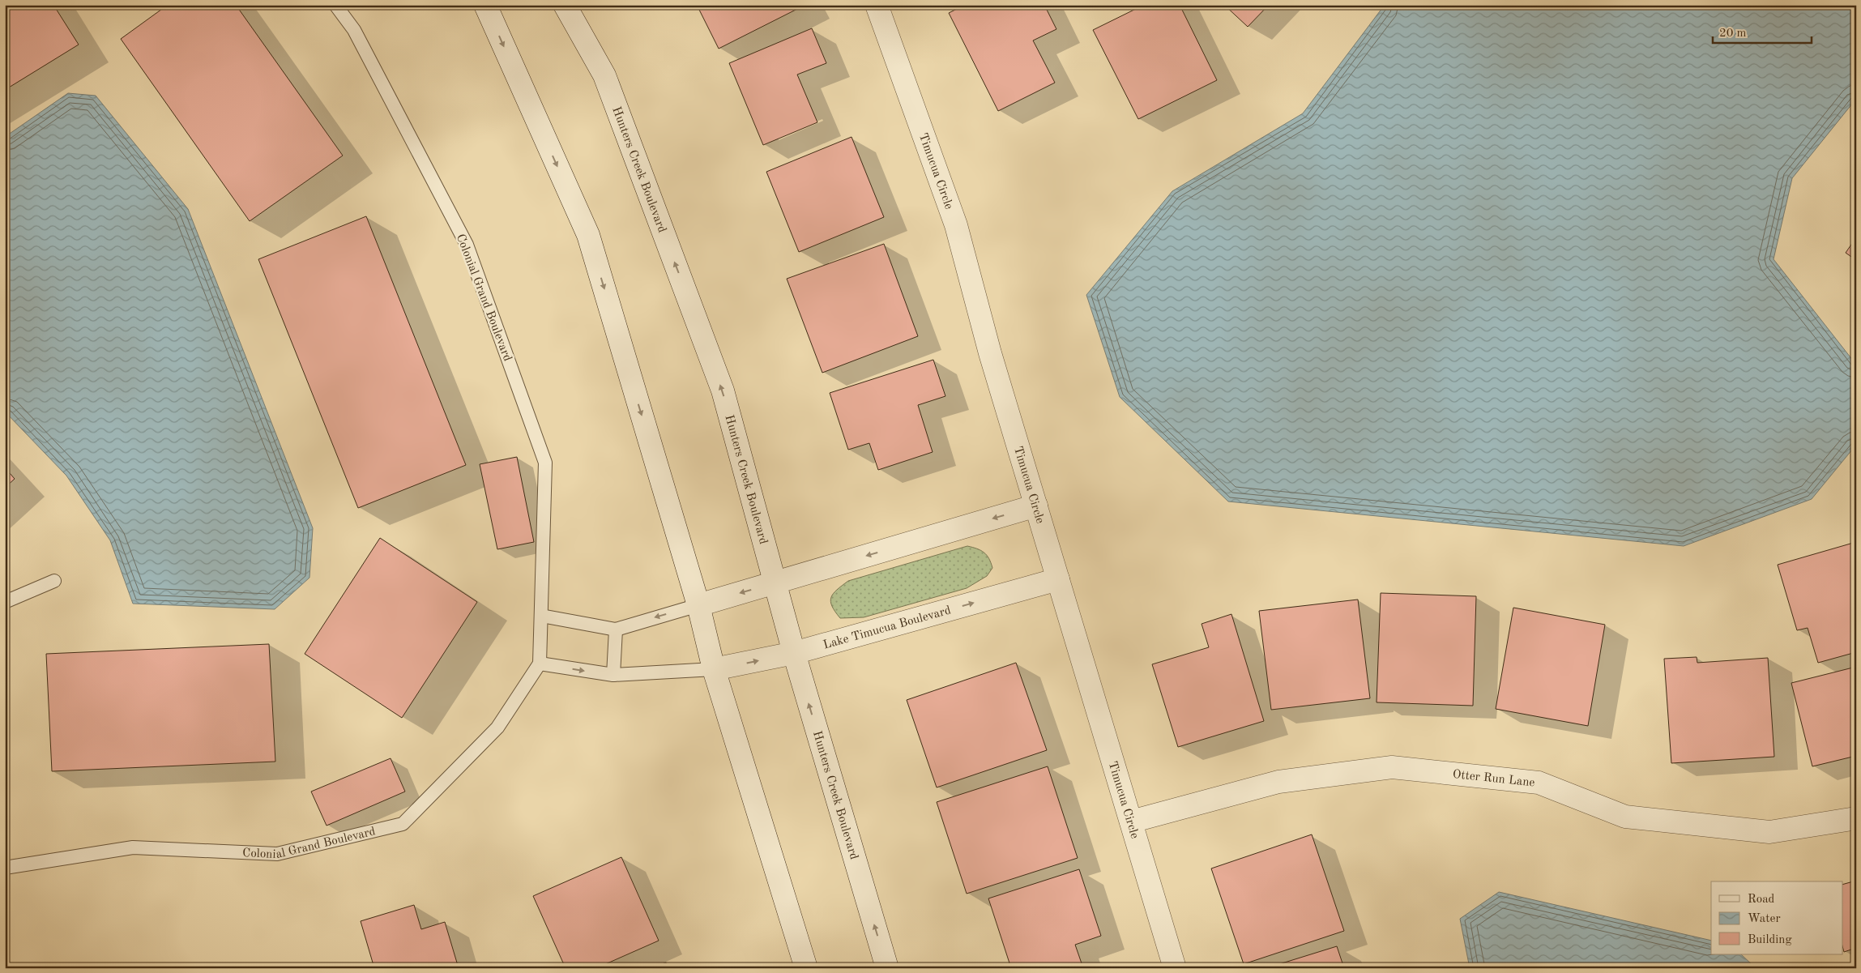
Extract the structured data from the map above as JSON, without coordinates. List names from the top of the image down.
{
  "streets": {
    "street": [
      "Hunters Creek Boulevard",
      "Timucua Circle",
      "Lake Timucua Boulevard",
      "Otter Run Lane"
    ],
    "lane": ["Colonial Grand Boulevard"]
  },
  "crossings": [
    ["Hunters Creek Boulevard", "Lake Timucua Boulevard"],
    ["Timucua Circle", "Lake Timucua Boulevard"],
    ["Timucua Circle", "Otter Run Lane"]
  ],
  "legend": ["Road", "Water", "Building"],
  "scale_bar": "20 m"
}
